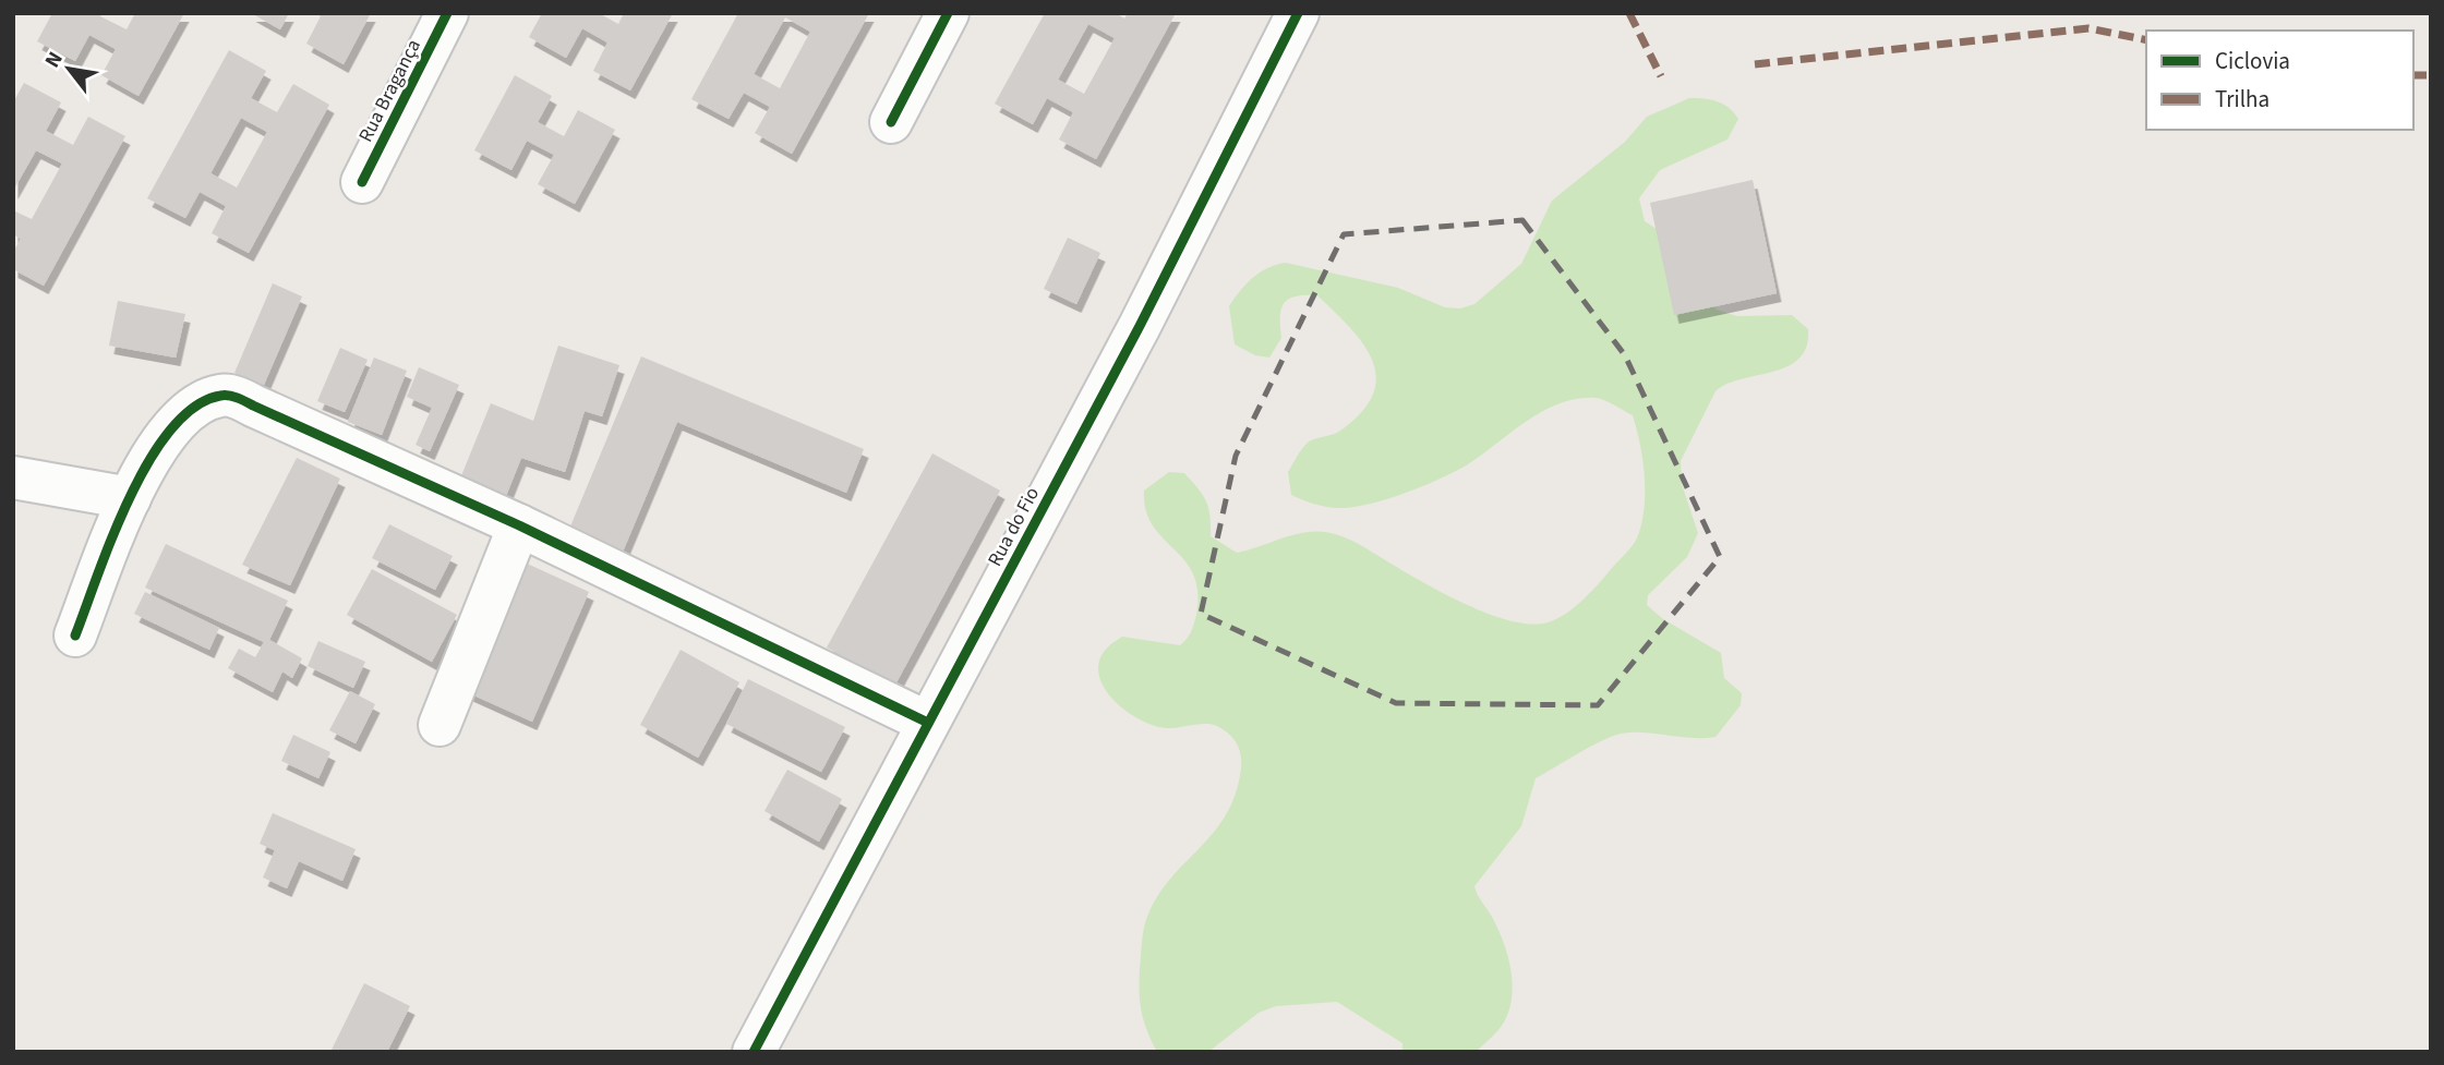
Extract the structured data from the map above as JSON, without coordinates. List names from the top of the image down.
{
  "streets": {
    "street": ["Rua Bragança", "Rua do Fio"]
  },
  "legend": ["Ciclovia", "Trilha"],
  "north": "top left"
}
